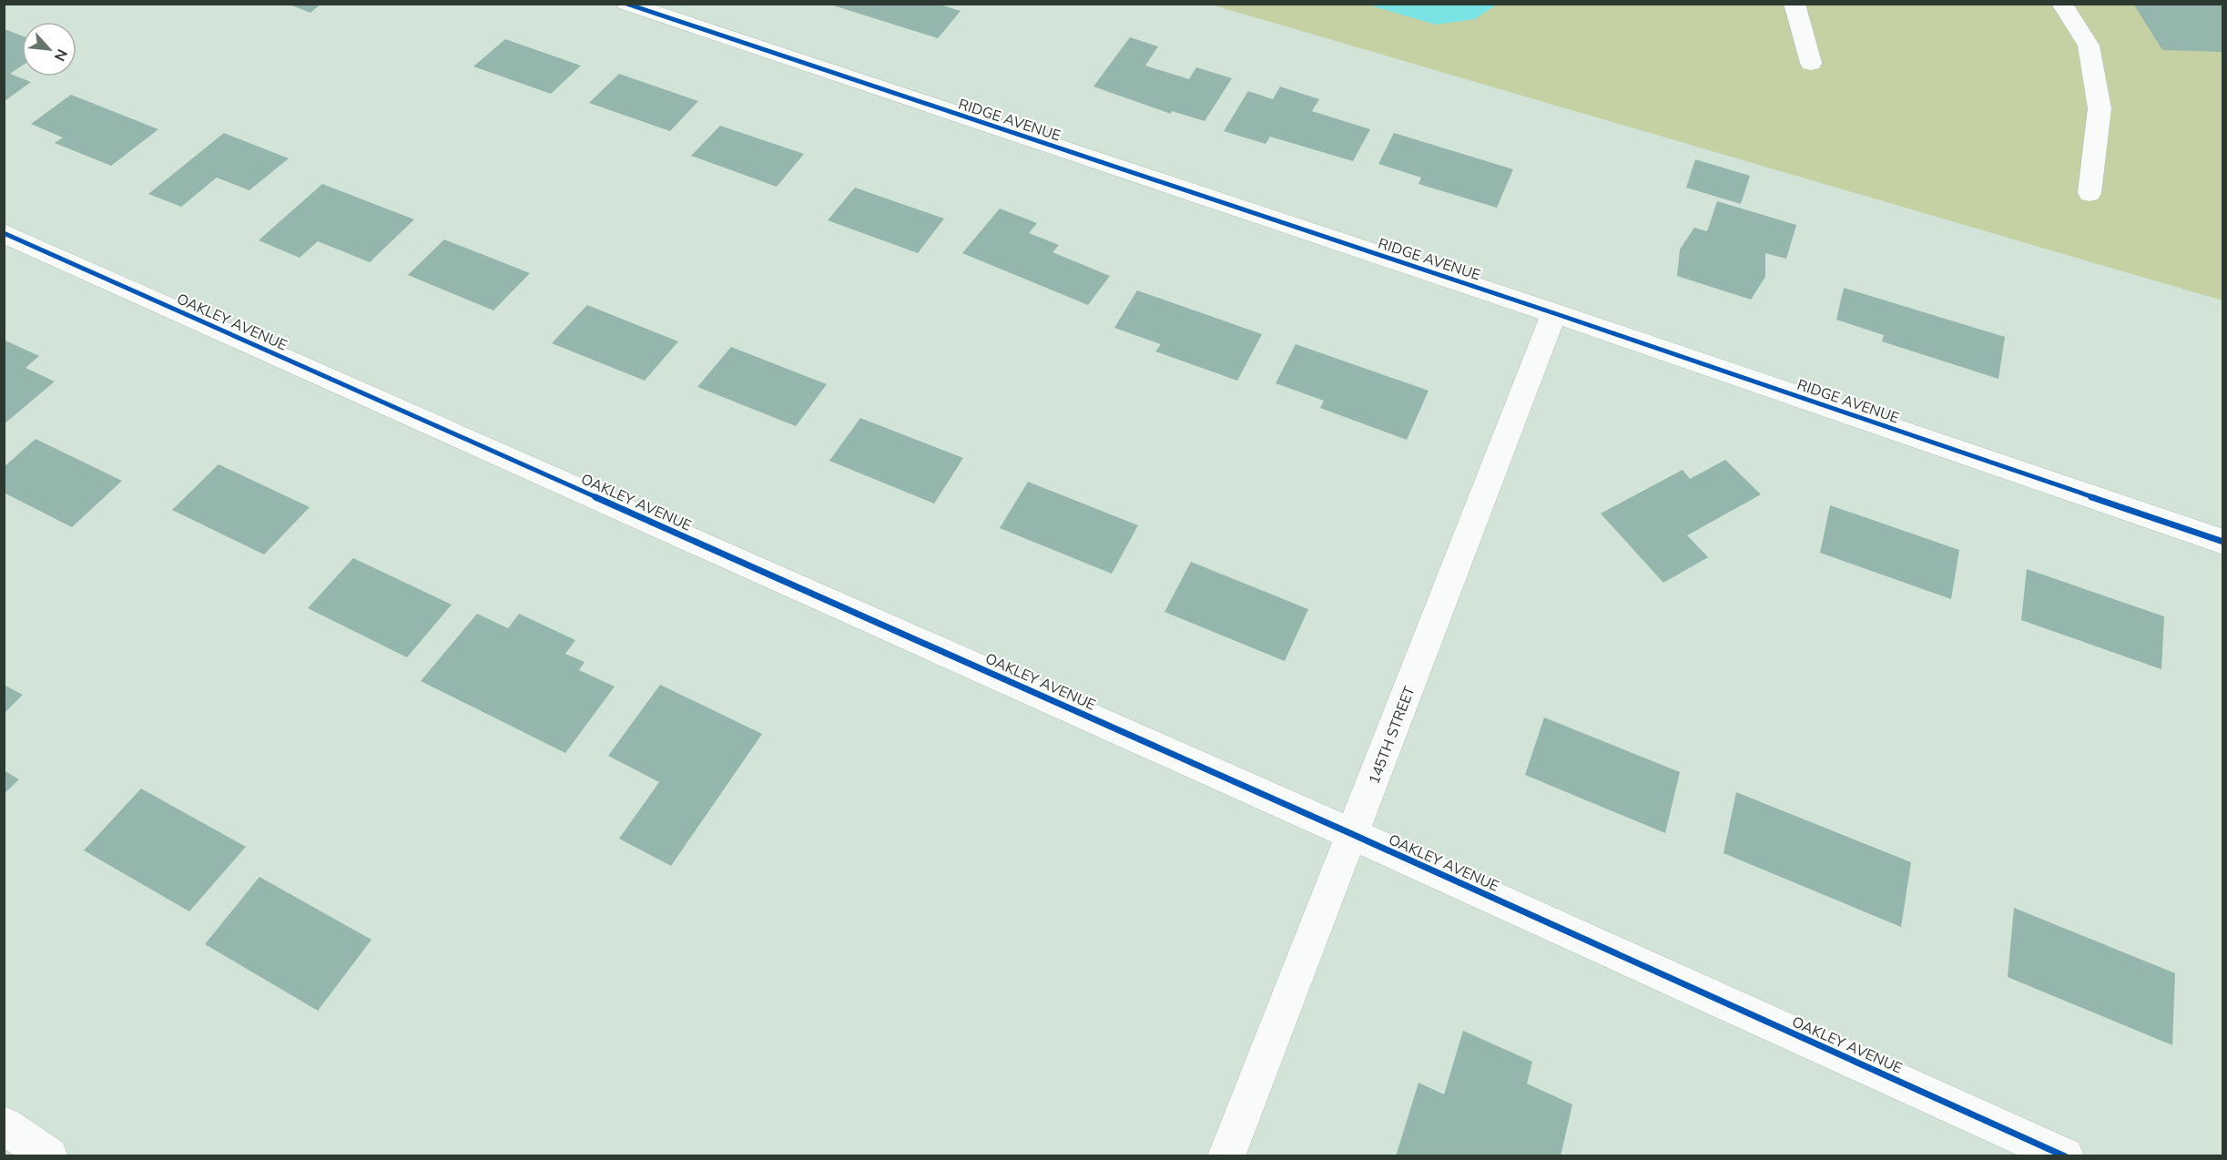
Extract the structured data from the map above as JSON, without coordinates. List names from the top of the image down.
{
  "streets": {
    "street": ["RIDGE AVENUE", "OAKLEY AVENUE", "145TH STREET"]
  },
  "crossings": [
    ["RIDGE AVENUE", "145TH STREET"],
    ["OAKLEY AVENUE", "145TH STREET"]
  ],
  "north": "bottom right"
}
